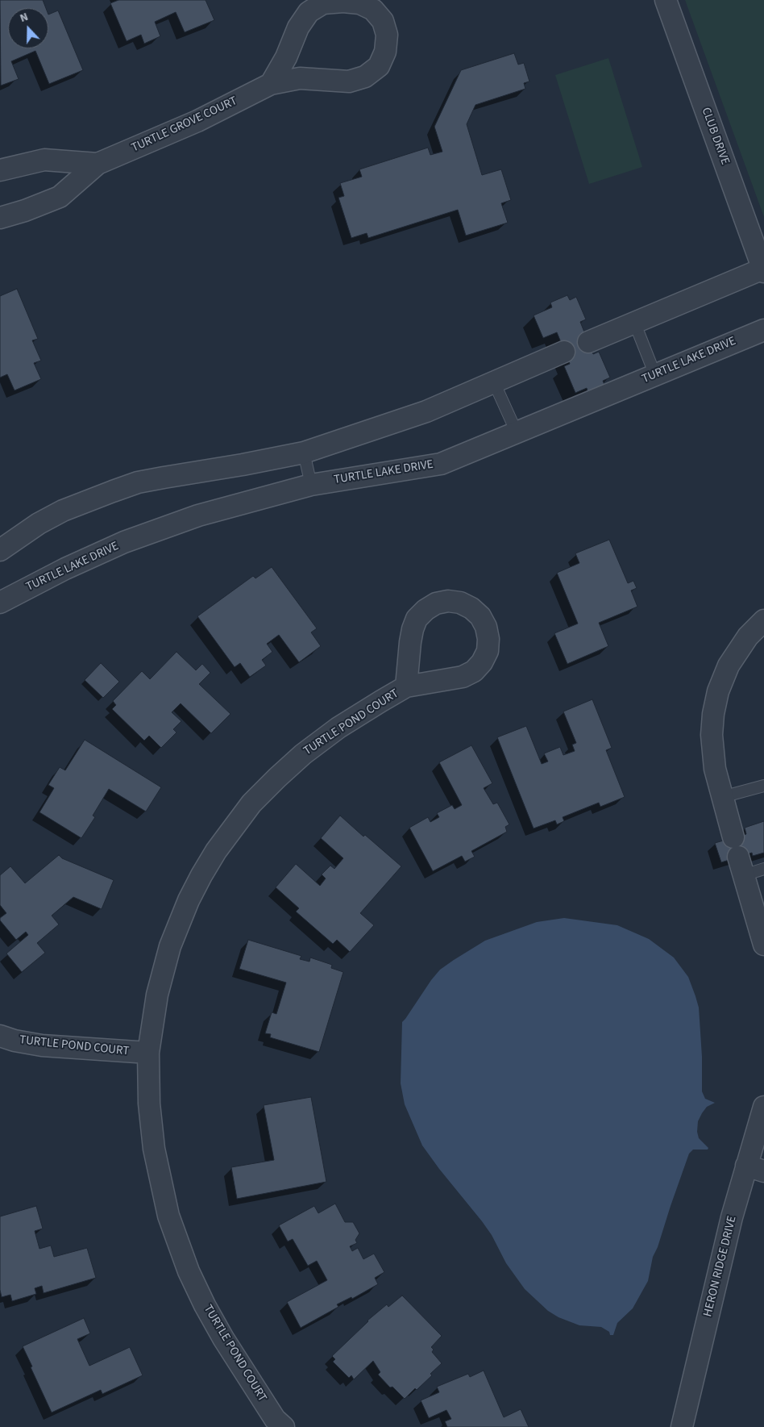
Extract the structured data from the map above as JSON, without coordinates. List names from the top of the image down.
{
  "streets": {
    "street": [
      "TURTLE GROVE COURT",
      "CLUB DRIVE",
      "TURTLE LAKE DRIVE",
      "TURTLE POND COURT",
      "HERON RIDGE DRIVE"
    ]
  },
  "north": "top"
}
